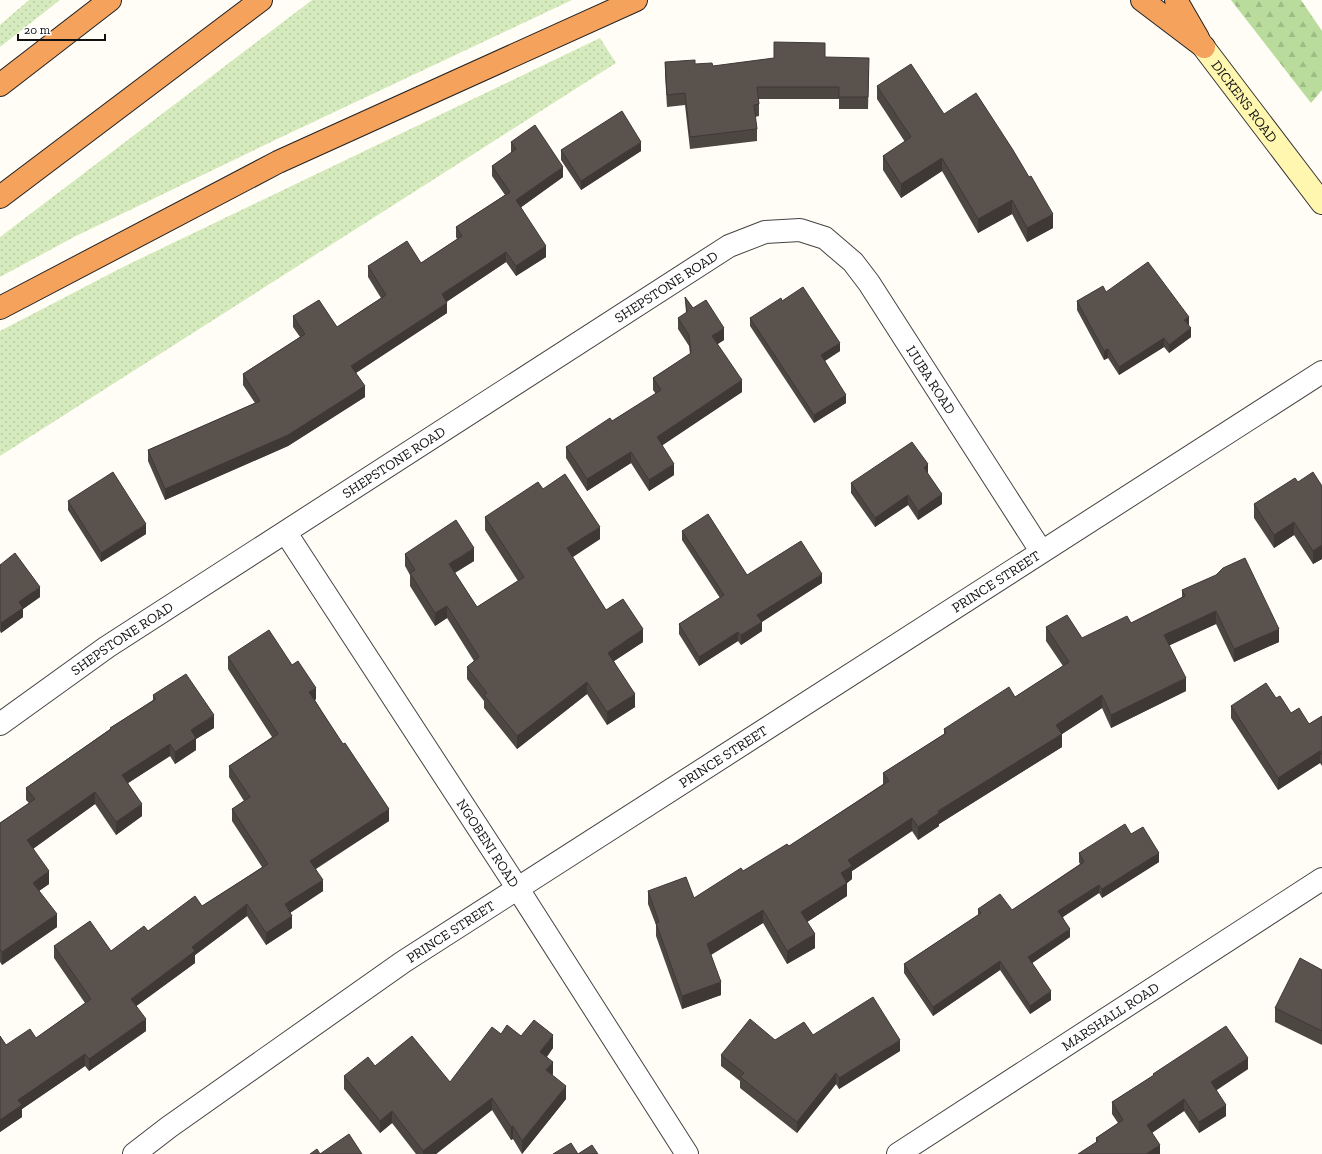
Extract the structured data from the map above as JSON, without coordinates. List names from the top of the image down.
{
  "streets": {
    "street": [
      "DICKENS ROAD",
      "SHEPSTONE ROAD",
      "IJUBA ROAD",
      "PRINCE STREET",
      "NGOBENI ROAD",
      "MARSHALL ROAD"
    ]
  },
  "crossings": [
    ["SHEPSTONE ROAD", "IJUBA ROAD"],
    ["SHEPSTONE ROAD", "NGOBENI ROAD"],
    ["IJUBA ROAD", "PRINCE STREET"],
    ["PRINCE STREET", "NGOBENI ROAD"]
  ],
  "scale_bar": "20 m"
}
